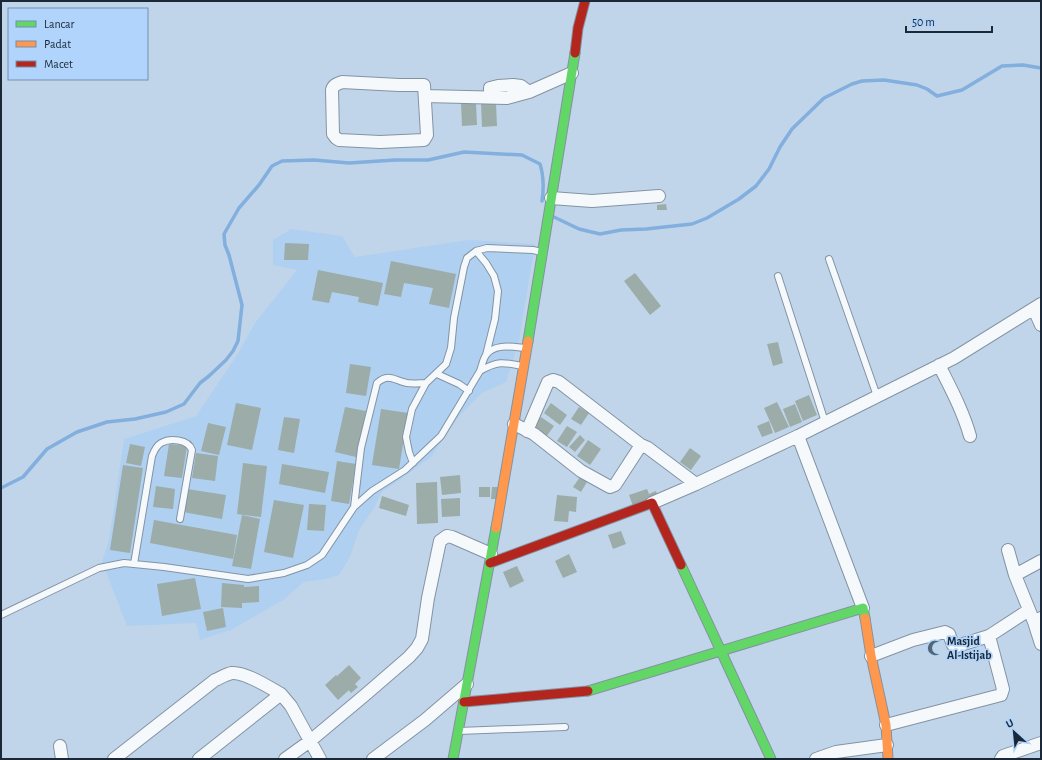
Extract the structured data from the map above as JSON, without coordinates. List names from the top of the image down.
{
  "places": {
    "mosque": ["Masjid Al-Istijab"]
  },
  "legend": ["Lancar", "Padat", "Macet"],
  "scale_bar": "50 m",
  "north": "top left"
}
